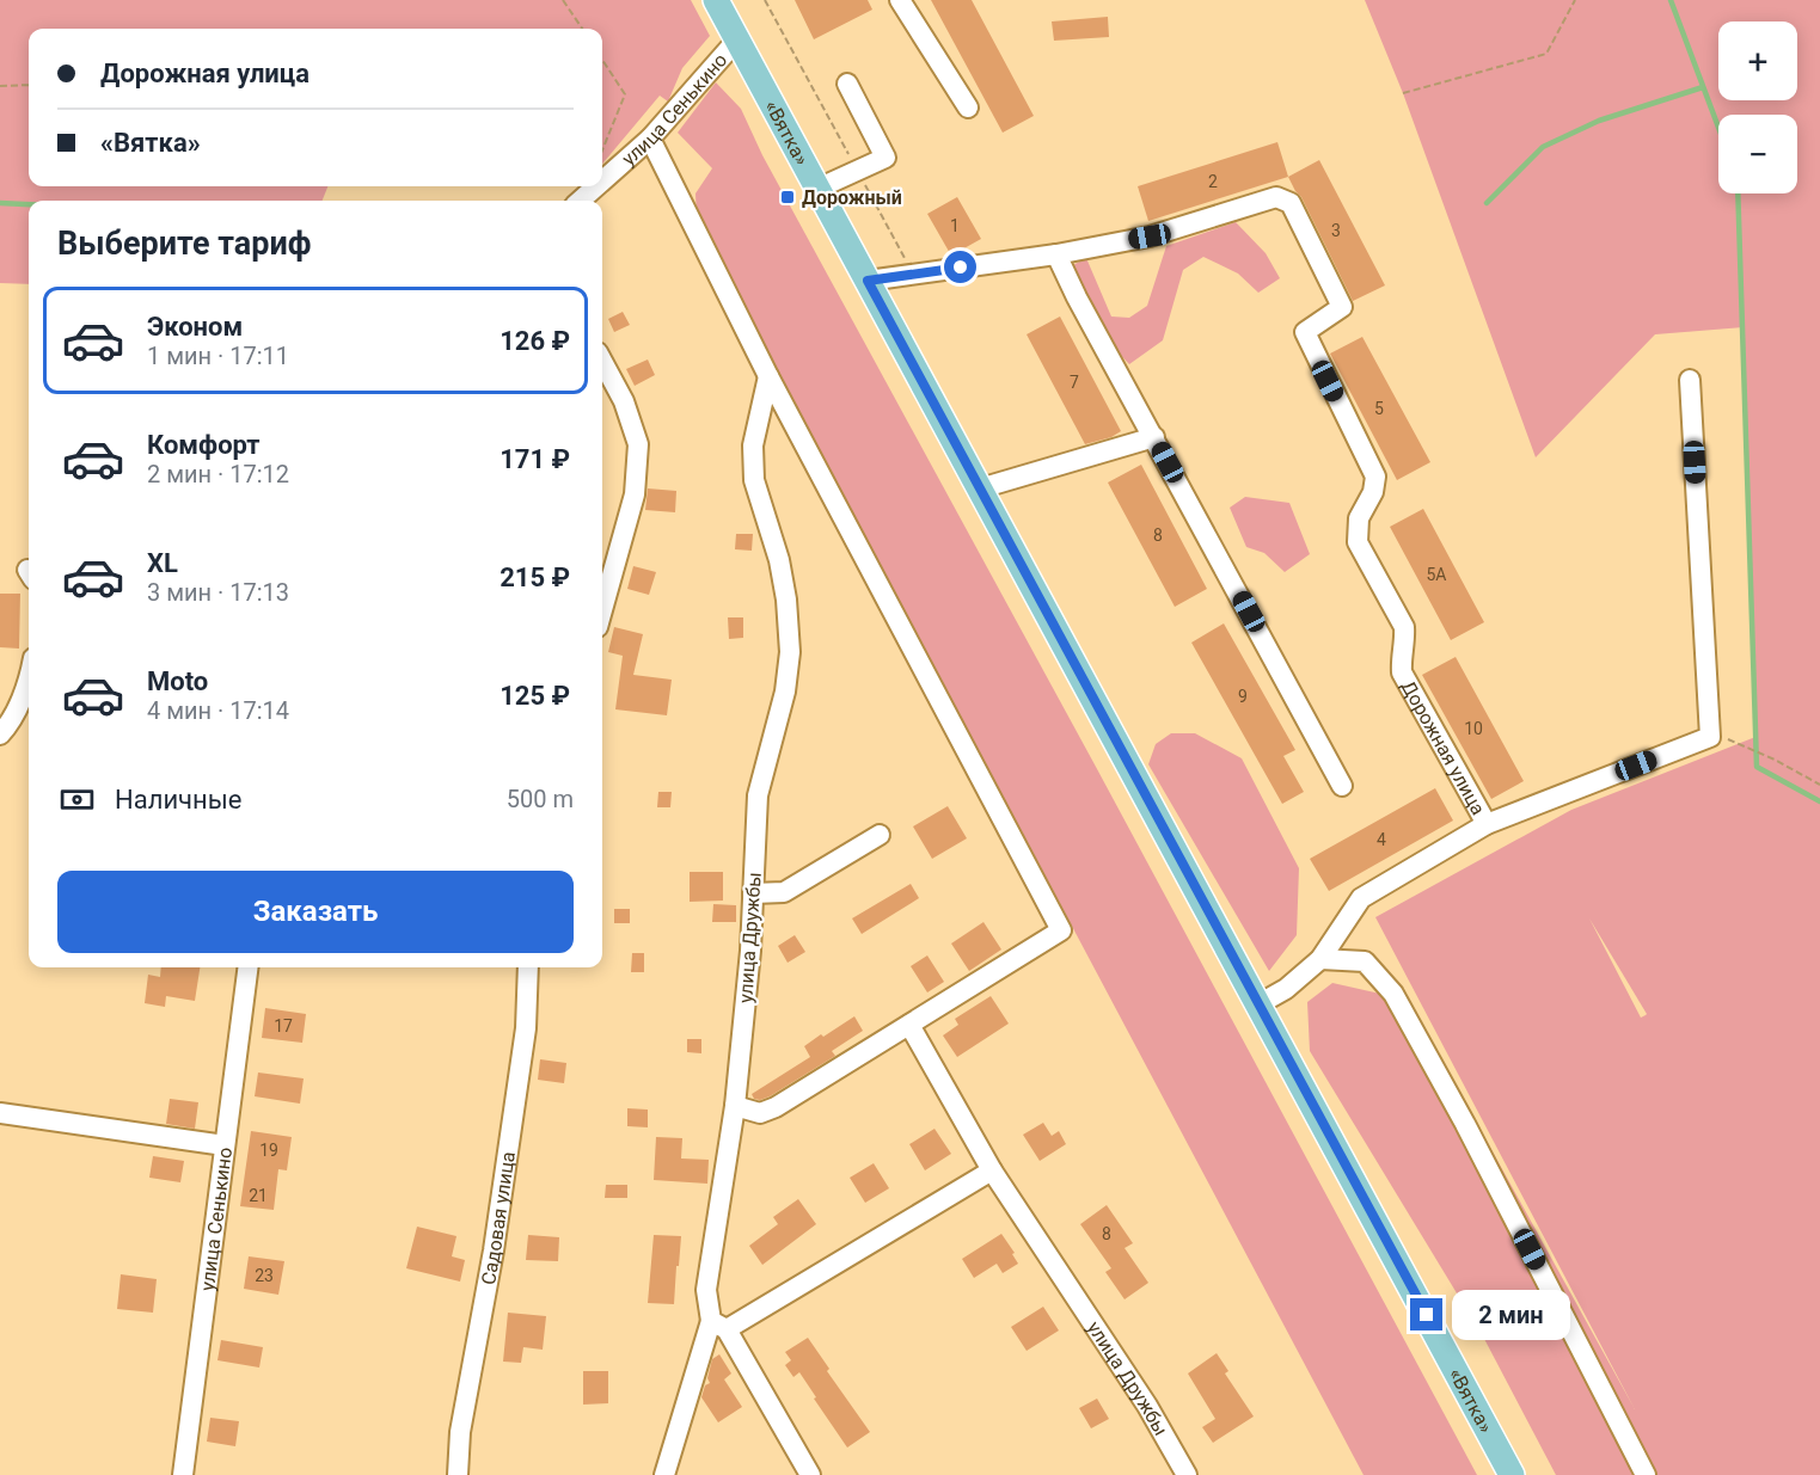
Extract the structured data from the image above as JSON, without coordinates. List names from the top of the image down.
{
  "streets": {
    "main road": ["«Вятка»"],
    "street": [
      "улица Сенькино",
      "Дорожная улица",
      "улица Дружбы",
      "Садовая улица"
    ]
  },
  "crossings": [
    ["улица Сенькино", "«Вятка»"],
    ["«Вятка»", "Дорожная улица"]
  ],
  "places": {
    "transit": ["Дорожный"]
  },
  "house_numbers": [
    "2",
    "1",
    "3",
    "7",
    "5",
    "8",
    "5А",
    "9",
    "10",
    "4",
    "17",
    "19",
    "21",
    "8",
    "23"
  ],
  "page": {
    "map_buttons": ["+", "−"],
    "banner": ["Дорожная улица", "«Вятка»"],
    "heading": "Выберите тариф",
    "list": [
      {
        "name": "Эконом",
        "note": "1 мин · 17:11",
        "value": "126 ₽"
      },
      {
        "name": "Комфорт",
        "note": "2 мин · 17:12",
        "value": "171 ₽"
      },
      {
        "name": "XL",
        "note": "3 мин · 17:13",
        "value": "215 ₽"
      },
      {
        "name": "Moto",
        "note": "4 мин · 17:14",
        "value": "125 ₽"
      }
    ],
    "pay": ["Наличные", "500 m"],
    "buttons": "Заказать",
    "bubble": "2 мин"
  }
}
